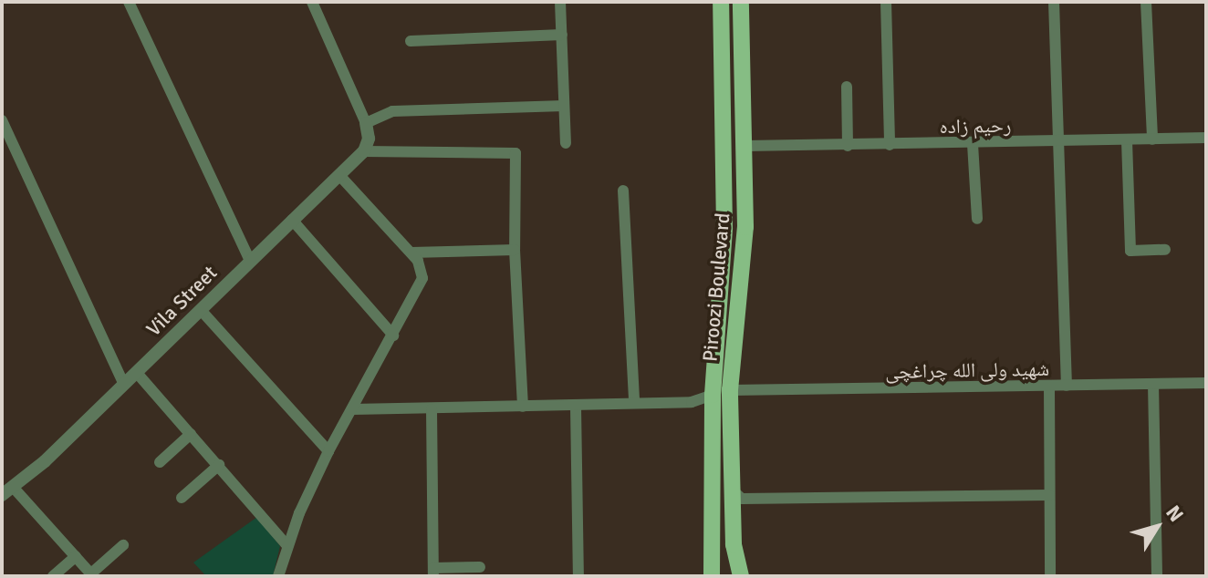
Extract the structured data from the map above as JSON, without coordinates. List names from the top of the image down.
{
  "streets": {
    "main road": ["Piroozi Boulevard"],
    "street": ["رحیم زاده", "Vila Street", "شهید ولی الله چراغچی"]
  },
  "crossings": [
    ["رحیم زاده", "Piroozi Boulevard"],
    ["Piroozi Boulevard", "شهید ولی الله چراغچی"]
  ],
  "north": "top right"
}
